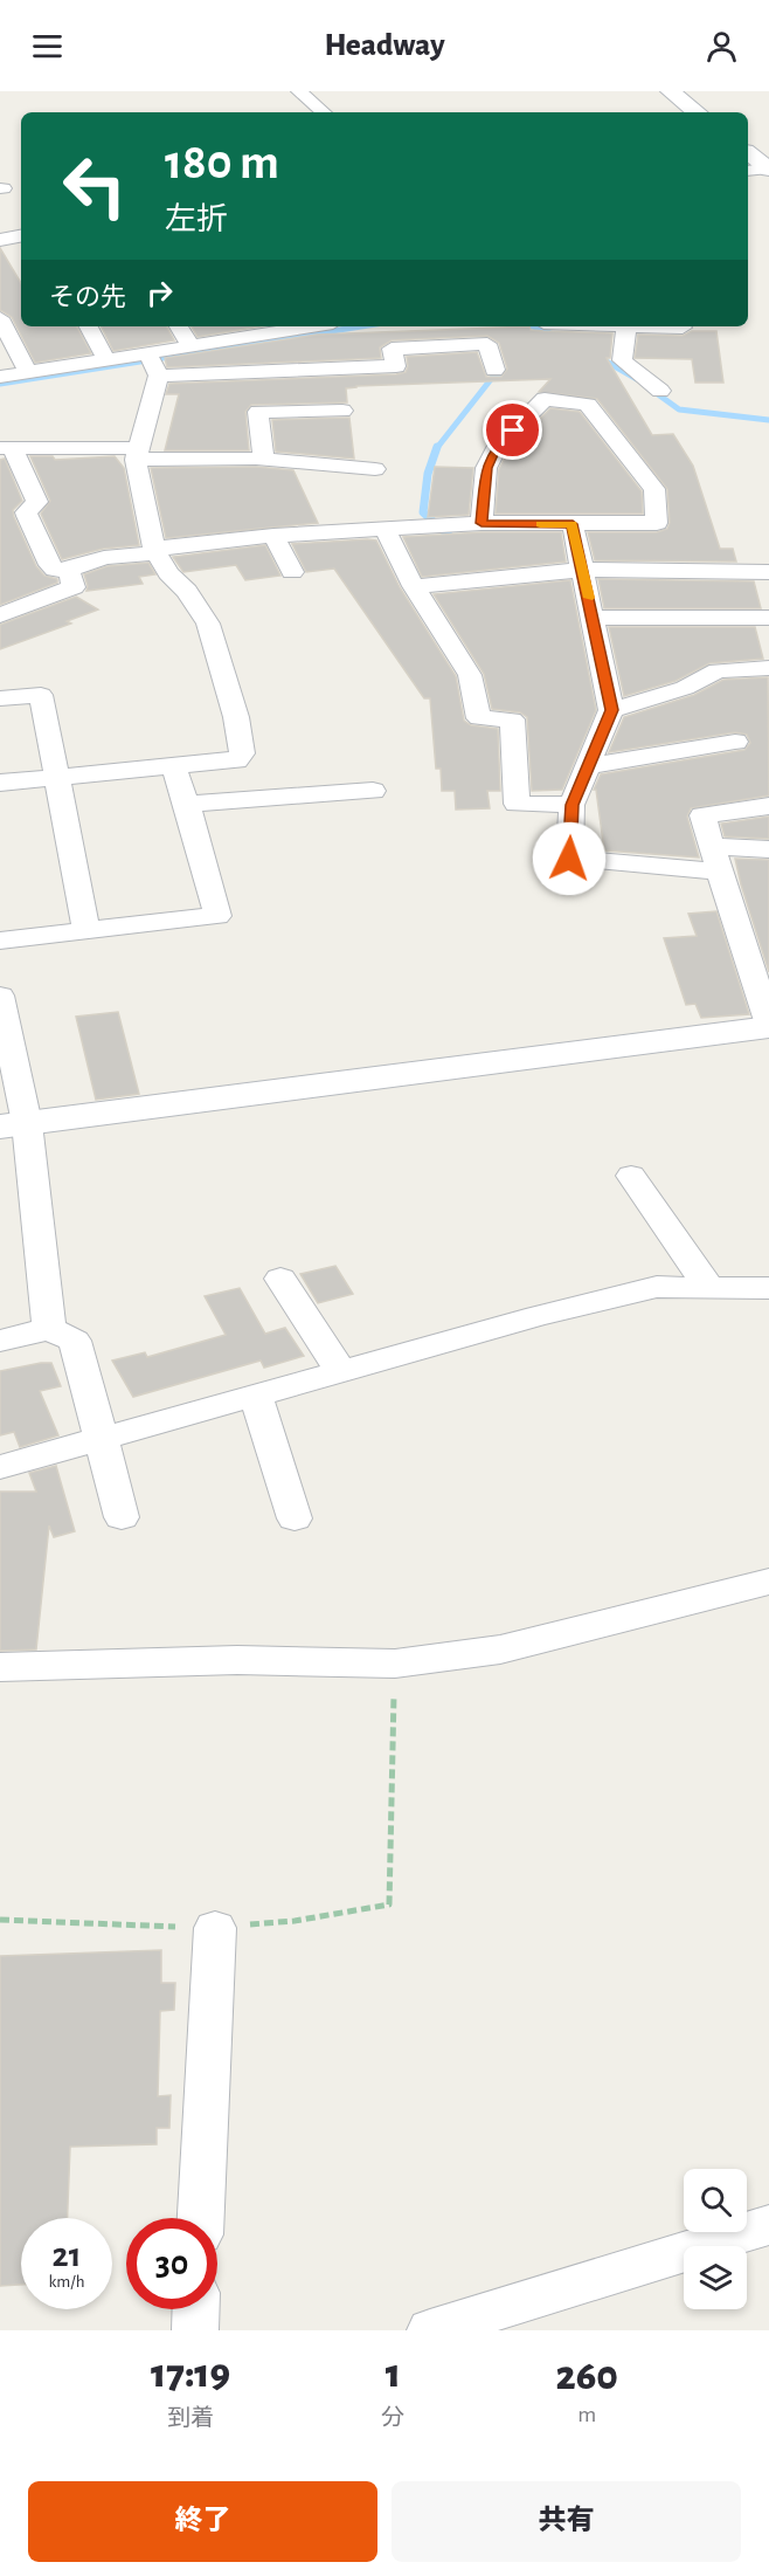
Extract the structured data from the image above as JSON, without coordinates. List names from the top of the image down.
{
  "page": {
    "header": "Headway",
    "turn": ["180 m", "左折"],
    "then": "その先",
    "speed": "21 km/h",
    "limit": "30",
    "eta": [
      "17:19",
      "到着",
      "1",
      "分",
      "260",
      "m"
    ],
    "buttons": ["終了", "共有"]
  }
}
